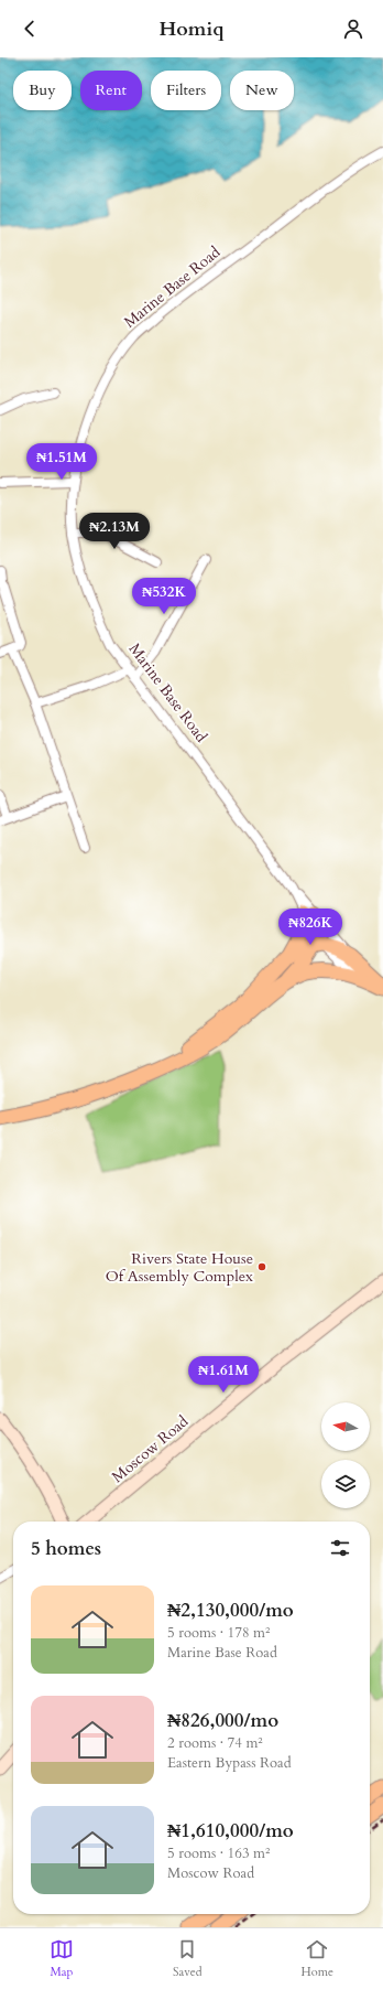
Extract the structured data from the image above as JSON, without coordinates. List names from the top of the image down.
{
  "streets": {
    "street": ["Marine Base Road", "Moscow Road"]
  },
  "places": ["Rivers State House Of Assembly Complex"],
  "north": "left",
  "page": {
    "header": "Homiq",
    "chip": [
      "Buy",
      "Rent",
      "Filters",
      "New"
    ],
    "price": [
      "₦1.51M",
      "₦2.13M",
      "₦532K",
      "₦826K",
      "₦1.61M"
    ],
    "heading": "5 homes",
    "list": [
      {
        "name": "₦2,130,000/mo",
        "note": "5 rooms · 178 m² · Marine Base Road"
      },
      {
        "name": "₦826,000/mo",
        "note": "2 rooms · 74 m² · Eastern Bypass Road"
      },
      {
        "name": "₦1,610,000/mo",
        "note": "5 rooms · 163 m² · Moscow Road"
      }
    ],
    "tabs": ["Map", "Saved", "Home"]
  }
}
